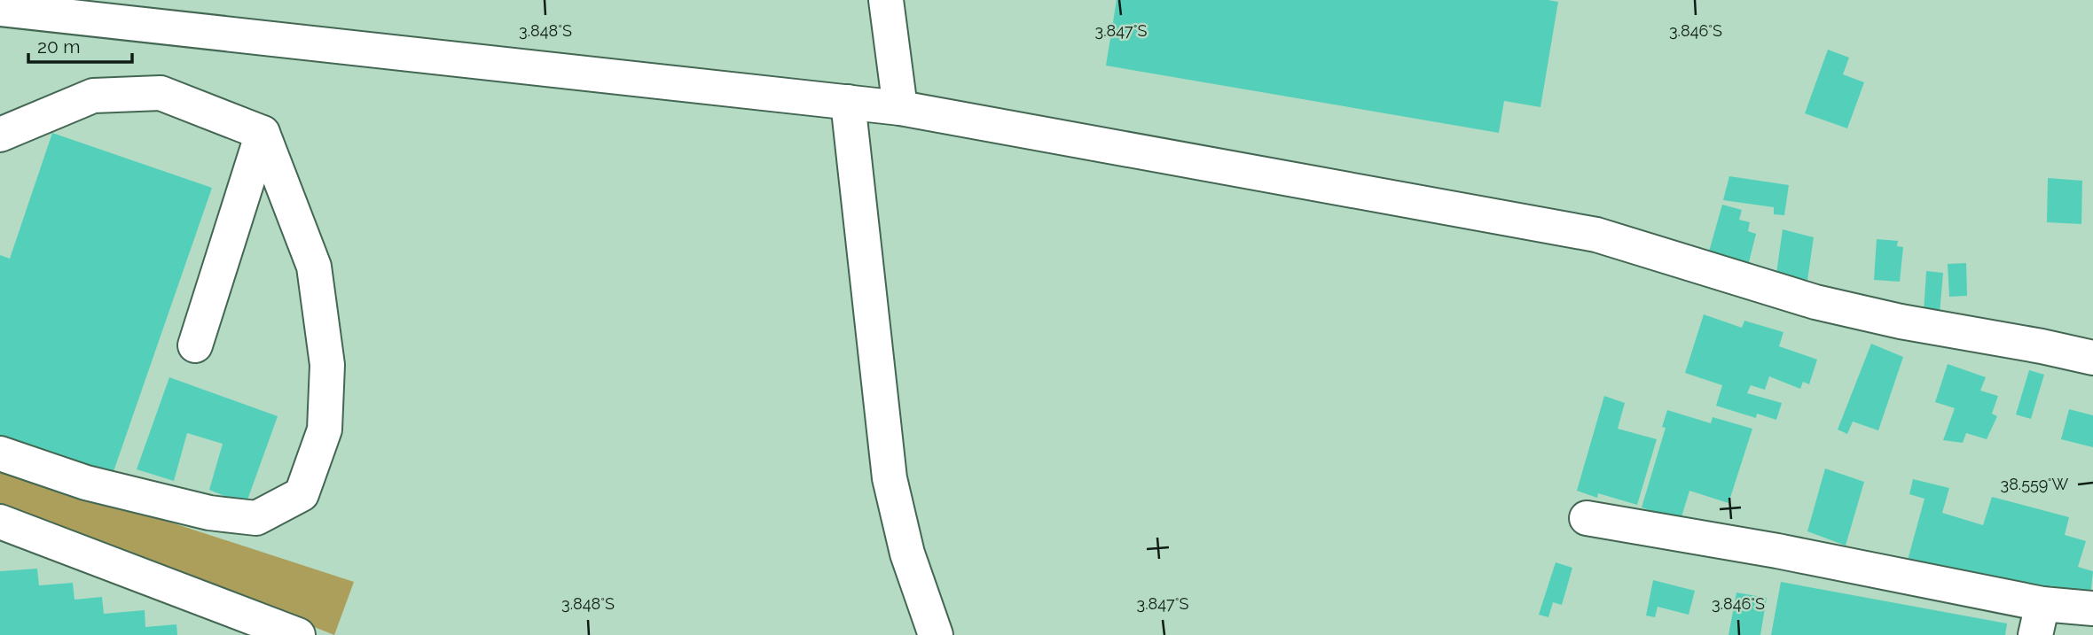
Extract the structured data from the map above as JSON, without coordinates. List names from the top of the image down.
{
  "scale_bar": "20 m",
  "coordinates": [
    "3.848°S",
    "3.847°S",
    "3.846°S",
    "38.559°W"
  ]
}
